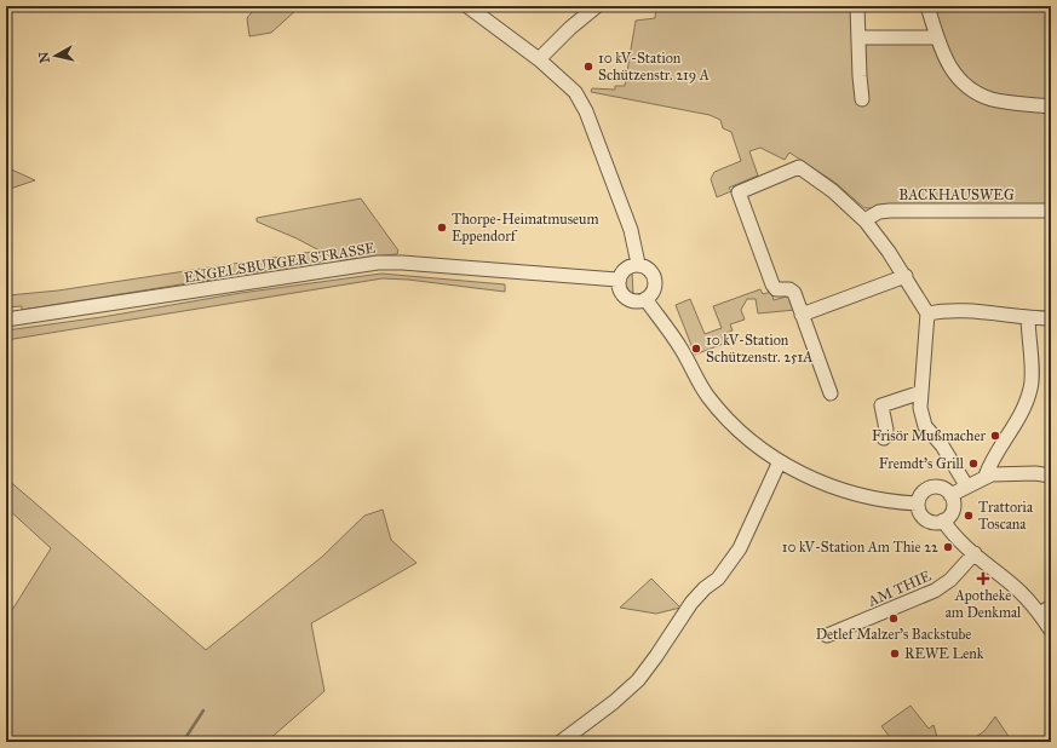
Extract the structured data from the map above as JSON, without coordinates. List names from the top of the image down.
{
  "streets": {
    "street": ["BACKHAUSWEG", "ENGELSBURGER STRASSE", "AM THIE"]
  },
  "places": {
    "other": [
      "10 kV-Station Schützenstr. 219 A",
      "Thorpe-Heimatmuseum Eppendorf",
      "10 kV-Station Schützenstr. 251A",
      "Frisör Mußmacher",
      "Fremdt's Grill",
      "Trattoria Toscana",
      "10 kV-Station Am Thie 22",
      "Detlef Malzer's Backstube",
      "REWE Lenk"
    ],
    "health": ["Apotheke am Denkmal"]
  },
  "north": "left"
}
